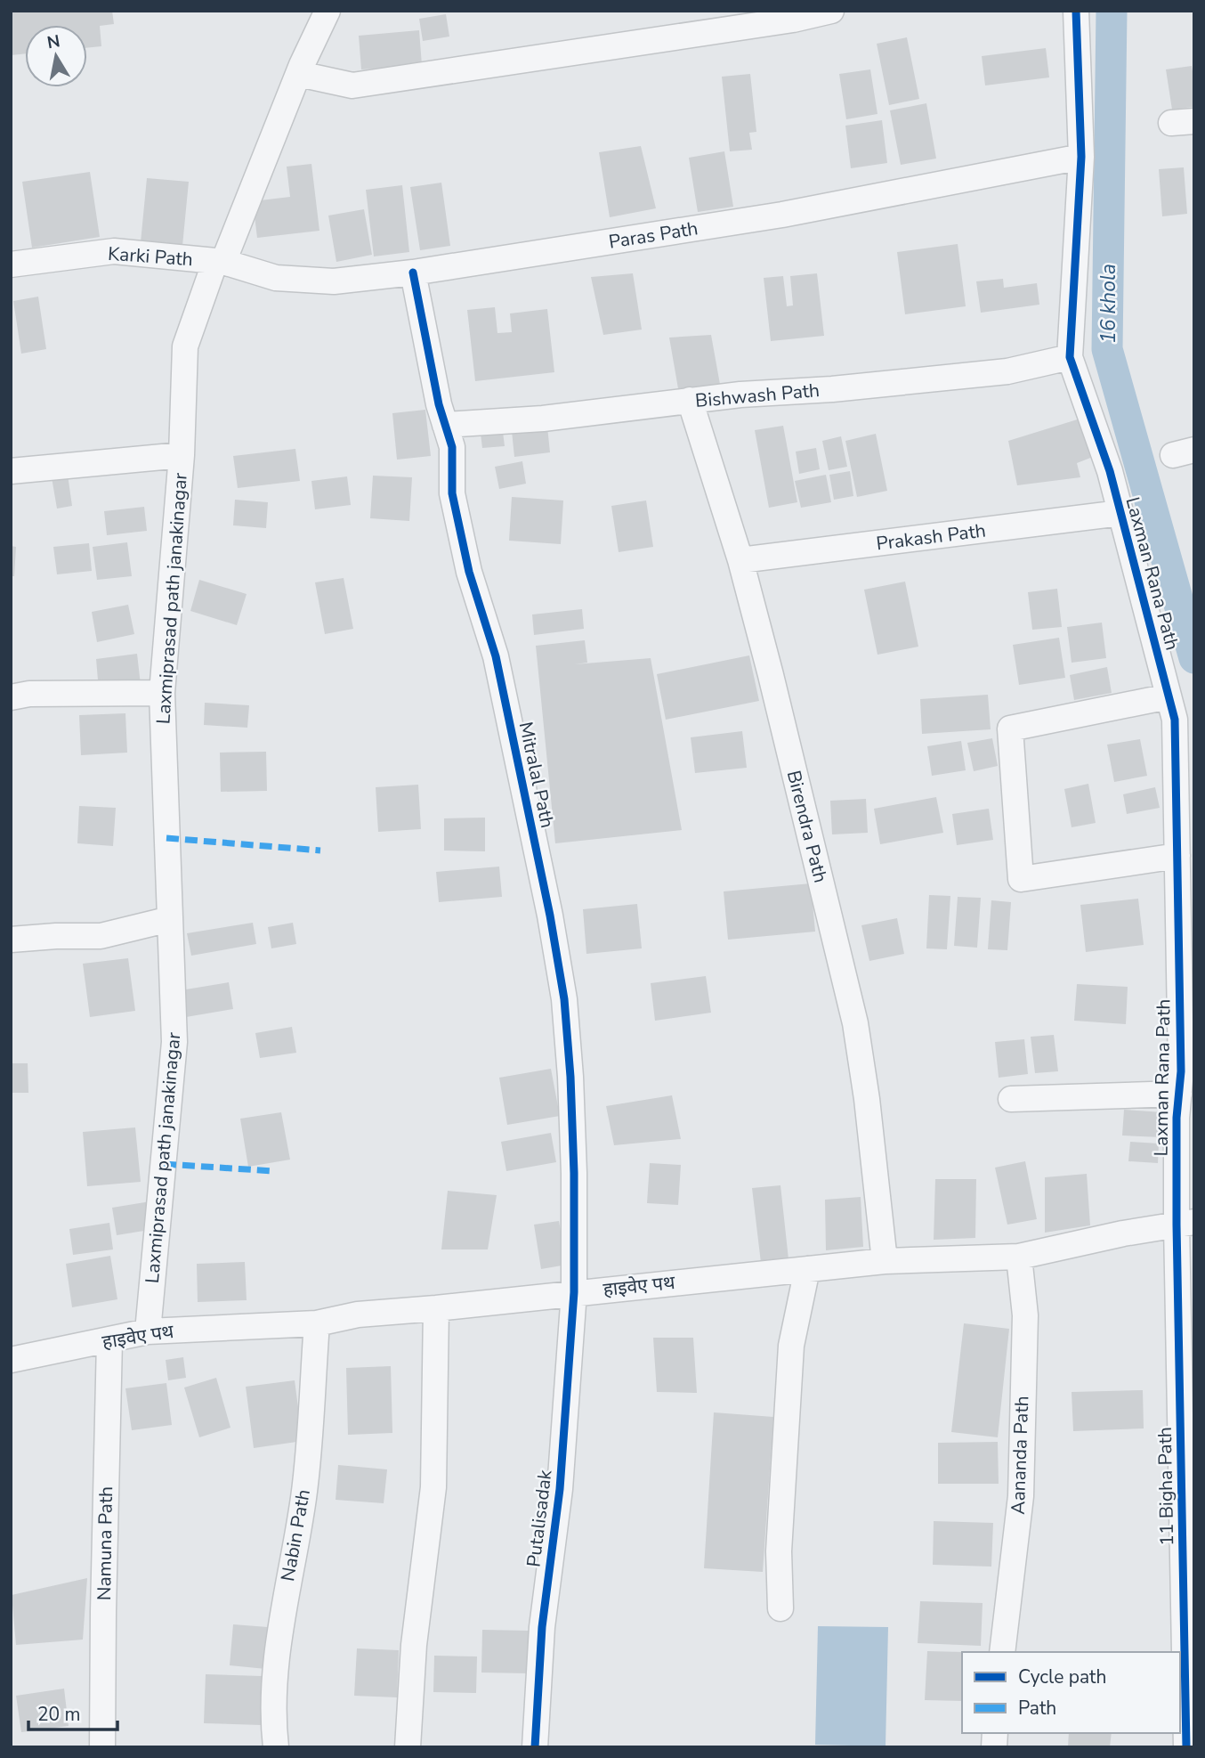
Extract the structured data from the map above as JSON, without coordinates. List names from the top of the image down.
{
  "streets": {
    "street": [
      "Paras Path",
      "Karki Path",
      "Bishwash Path",
      "Prakash Path",
      "Laxman Rana Path",
      "Laxmiprasad path janakinagar",
      "Mitralal Path",
      "Birendra Path",
      "हाइवेए पथ",
      "Aananda Path",
      "11 Bigha Path",
      "Putalisadak",
      "Nabin Path",
      "Namuna Path"
    ]
  },
  "crossings": [
    ["Paras Path", "Karki Path"],
    ["Paras Path", "Laxman Rana Path"],
    ["Paras Path", "Laxmiprasad path janakinagar"],
    ["Paras Path", "Mitralal Path"],
    ["Karki Path", "Laxmiprasad path janakinagar"],
    ["Bishwash Path", "Laxman Rana Path"],
    ["Bishwash Path", "Mitralal Path"],
    ["Bishwash Path", "Birendra Path"],
    ["Prakash Path", "Laxman Rana Path"],
    ["Prakash Path", "Birendra Path"],
    ["Laxman Rana Path", "हाइवेए पथ"],
    ["Laxman Rana Path", "11 Bigha Path"],
    ["Laxmiprasad path janakinagar", "हाइवेए पथ"],
    ["Mitralal Path", "हाइवेए पथ"],
    ["Mitralal Path", "Putalisadak"],
    ["Birendra Path", "हाइवेए पथ"],
    ["हाइवेए पथ", "Aananda Path"],
    ["हाइवेए पथ", "11 Bigha Path"],
    ["हाइवेए पथ", "Putalisadak"],
    ["हाइवेए पथ", "Nabin Path"],
    ["हाइवेए पथ", "Namuna Path"]
  ],
  "water": ["16 khola"],
  "legend": ["Cycle path", "Path"],
  "scale_bar": "20 m",
  "north": "top"
}
